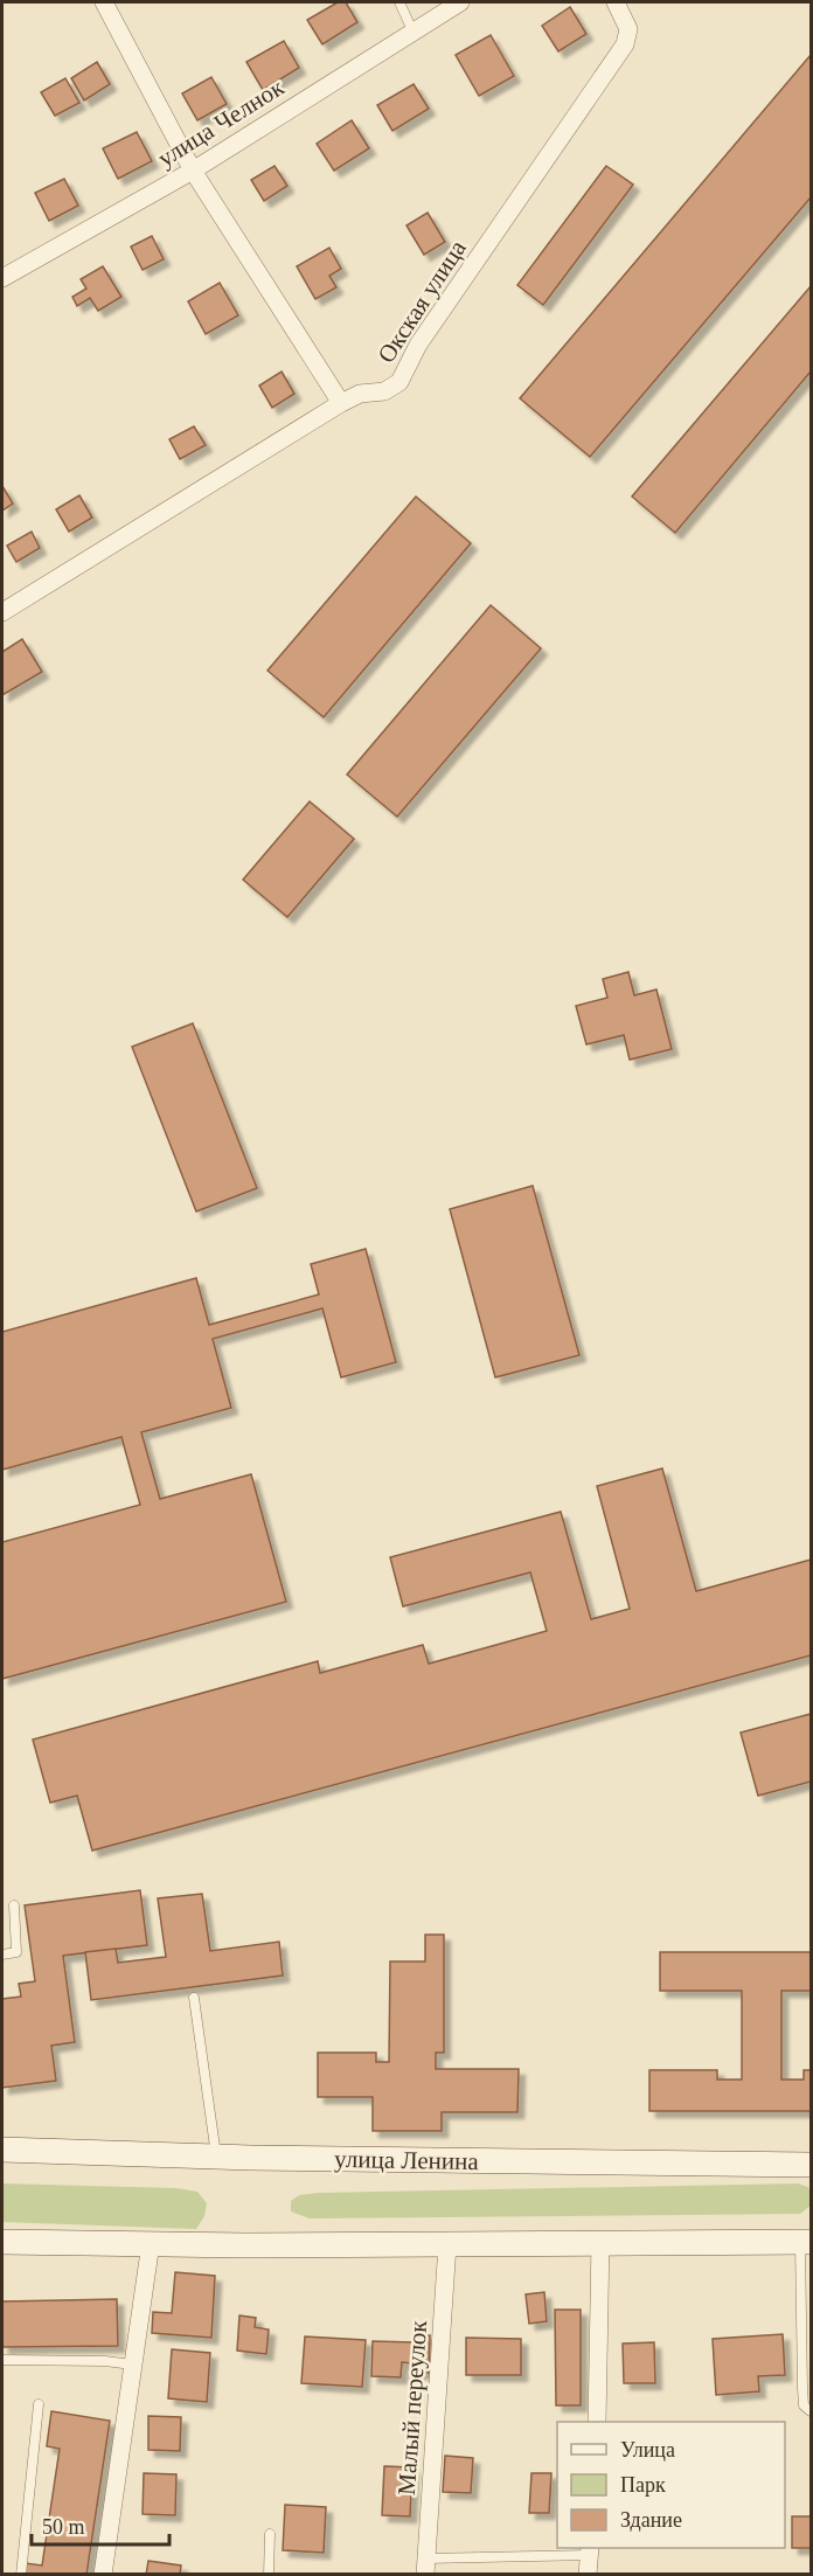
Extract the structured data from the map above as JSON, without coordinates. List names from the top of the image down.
{
  "streets": {
    "main road": ["улица Ленина"],
    "street": ["улица Челнок", "Окская улица", "Малый переулок"]
  },
  "legend": ["Улица", "Парк", "Здание"],
  "scale_bar": "50 m"
}
